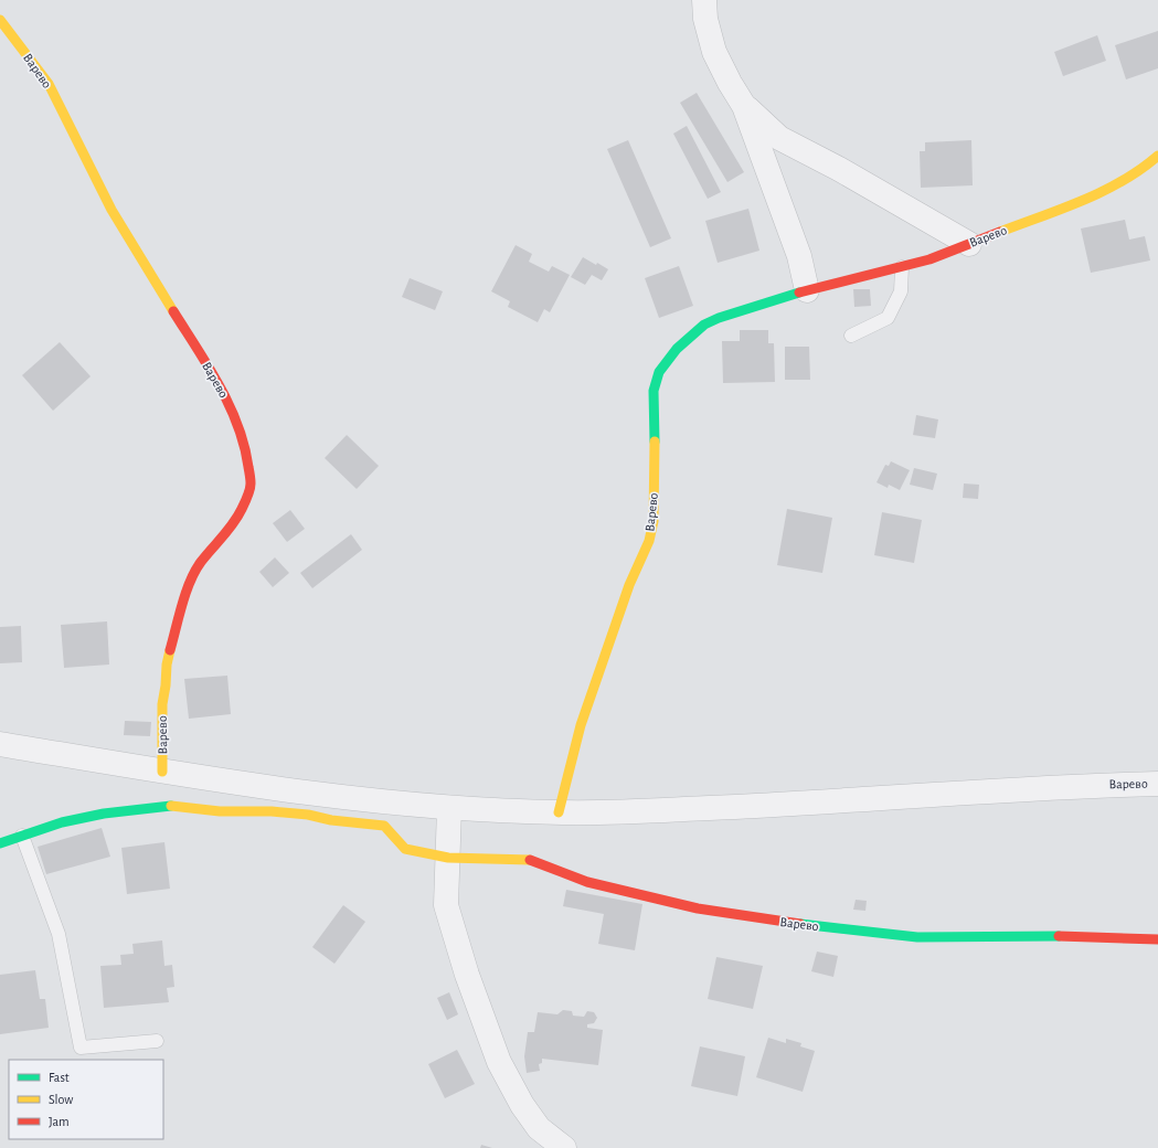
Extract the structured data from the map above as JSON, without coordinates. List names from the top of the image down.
{
  "streets": {
    "street": ["Варево"]
  },
  "legend": ["Fast", "Slow", "Jam"]
}
